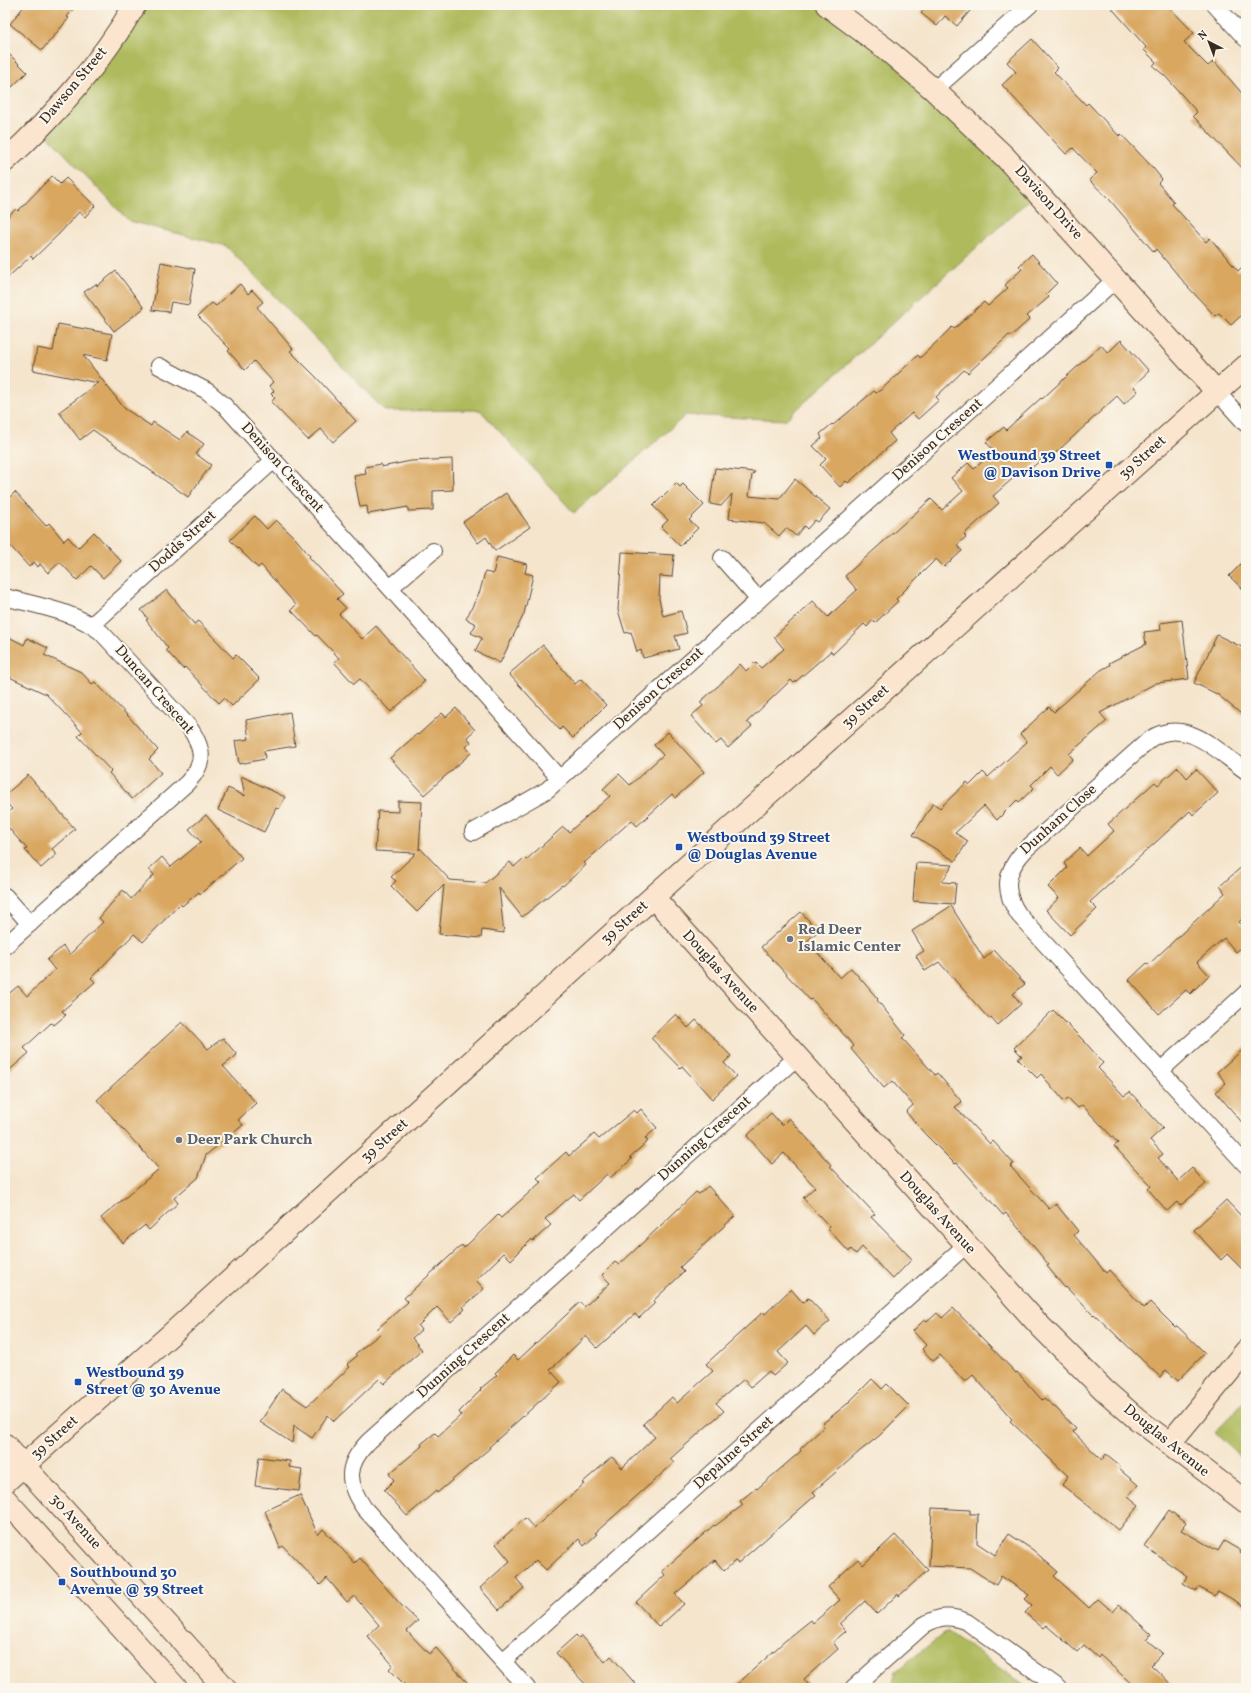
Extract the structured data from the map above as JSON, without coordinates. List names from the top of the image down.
{
  "streets": {
    "street": [
      "Dawson Street",
      "Davison Drive",
      "Denison Crescent",
      "39 Street",
      "Dodds Street",
      "Duncan Crescent",
      "Dunham Close",
      "Douglas Avenue",
      "Dunning Crescent",
      "Depalme Street",
      "30 Avenue"
    ]
  },
  "crossings": [
    ["Davison Drive", "Denison Crescent"],
    ["Davison Drive", "39 Street"],
    ["Denison Crescent", "Dodds Street"],
    ["39 Street", "Douglas Avenue"],
    ["39 Street", "30 Avenue"],
    ["Dodds Street", "Duncan Crescent"],
    ["Douglas Avenue", "Dunning Crescent"],
    ["Douglas Avenue", "Depalme Street"],
    ["Dunning Crescent", "Depalme Street"]
  ],
  "places": {
    "transit": [
      "Westbound 39 Street @ Davison Drive",
      "Westbound 39 Street @ Douglas Avenue",
      "Westbound 39 Street @ 30 Avenue",
      "Southbound 30 Avenue @ 39 Street"
    ],
    "other": ["Red Deer Islamic Center", "Deer Park Church"]
  },
  "north": "top left"
}
